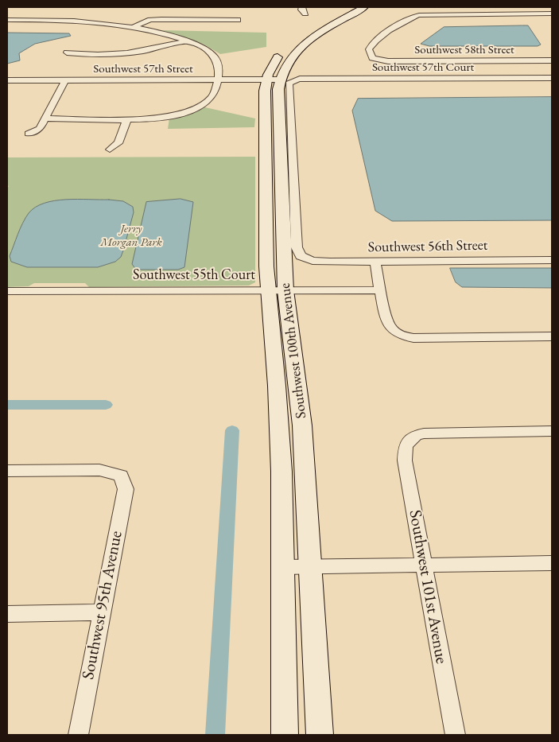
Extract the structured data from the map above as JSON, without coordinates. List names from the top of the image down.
{
  "streets": {
    "main road": ["Southwest 100th Avenue"],
    "street": [
      "Southwest 58th Street",
      "Southwest 57th Court",
      "Southwest 57th Street",
      "Southwest 56th Street",
      "Southwest 55th Court",
      "Southwest 101st Avenue",
      "Southwest 95th Avenue"
    ]
  },
  "crossings": [
    ["Southwest 57th Court", "Southwest 56th Street"],
    ["Southwest 57th Street", "Southwest 100th Avenue"],
    ["Southwest 55th Court", "Southwest 100th Avenue"]
  ],
  "parks": ["Jerry Morgan Park"]
}
